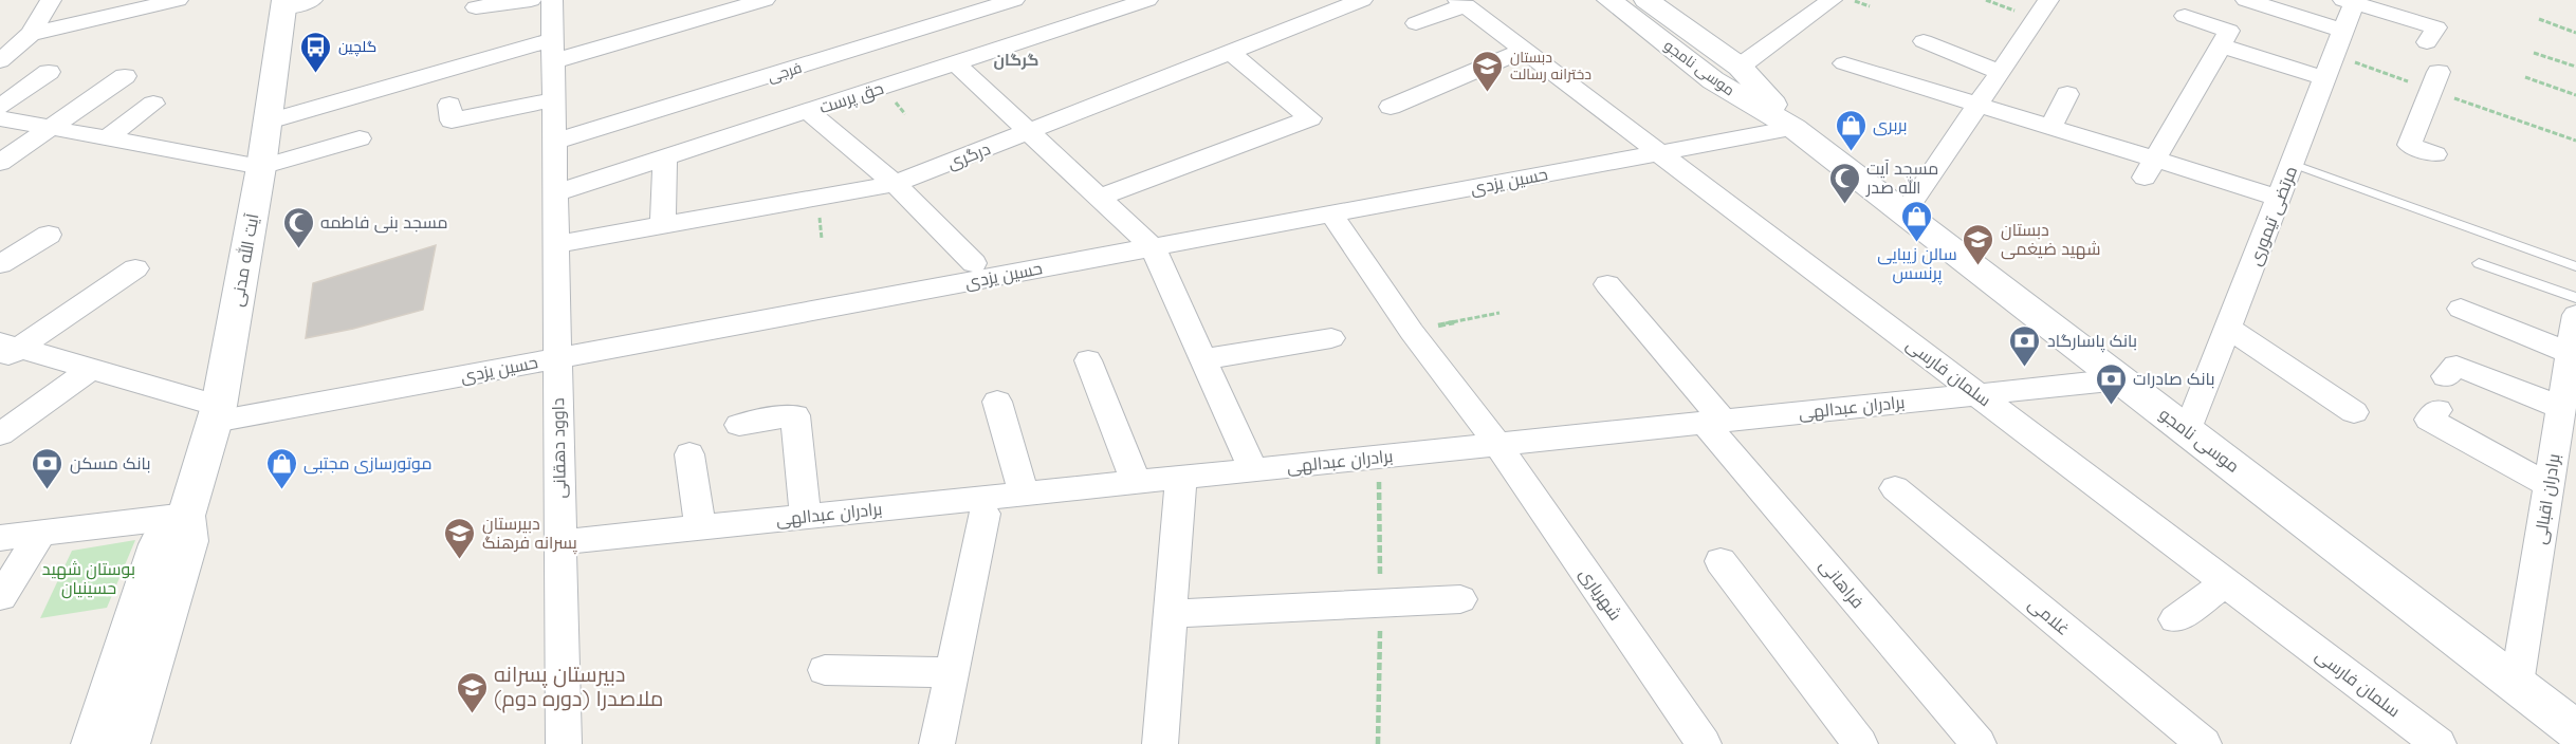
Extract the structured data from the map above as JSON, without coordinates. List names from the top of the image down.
{
  "streets": {
    "main road": ["موسی نامجو", "آیت الله مدنی"],
    "street": [
      "فرجی",
      "حق پرست",
      "درگری",
      "حسین یزدی",
      "مرتضی تیموری",
      "سلمان فارسی",
      "برادران عبدالهی",
      "داوود دهقانی",
      "برادران اقبالی",
      "فراهانی",
      "شهریاری",
      "غلامی"
    ]
  },
  "crossings": [
    ["موسی نامجو", "حسین یزدی"],
    ["موسی نامجو", "مرتضی تیموری"],
    ["موسی نامجو", "برادران عبدالهی"],
    ["موسی نامجو", "برادران اقبالی"],
    ["فرجی", "داوود دهقانی"],
    ["حق پرست", "داوود دهقانی"],
    ["درگری", "داوود دهقانی"],
    ["حسین یزدی", "آیت الله مدنی"],
    ["حسین یزدی", "سلمان فارسی"],
    ["حسین یزدی", "داوود دهقانی"],
    ["حسین یزدی", "شهریاری"],
    ["سلمان فارسی", "برادران عبدالهی"],
    ["برادران عبدالهی", "داوود دهقانی"],
    ["برادران عبدالهی", "فراهانی"],
    ["برادران عبدالهی", "شهریاری"]
  ],
  "districts": ["گرگان"],
  "parks": ["بوستان شهید حسینیان"],
  "places": {
    "bus stop": ["گلچین"],
    "school or university": [
      "دبستان دخترانه رسالت",
      "دبستان شهید ضیغمی",
      "دبیرستان پسرانه فرهنگ",
      "دبيرستان پسرانه ملاصدرا (دوره دوم)"
    ],
    "shop": ["بربری", "سالن زيبايى پرنسس", "موتورسازی مجتبی"],
    "mosque": ["مسجد آیت الله صدر", "مسجد بنی فاطمه"],
    "bank": ["بانک پاسارگاد", "بانک صادرات", "بانک مسکن"]
  }
}
